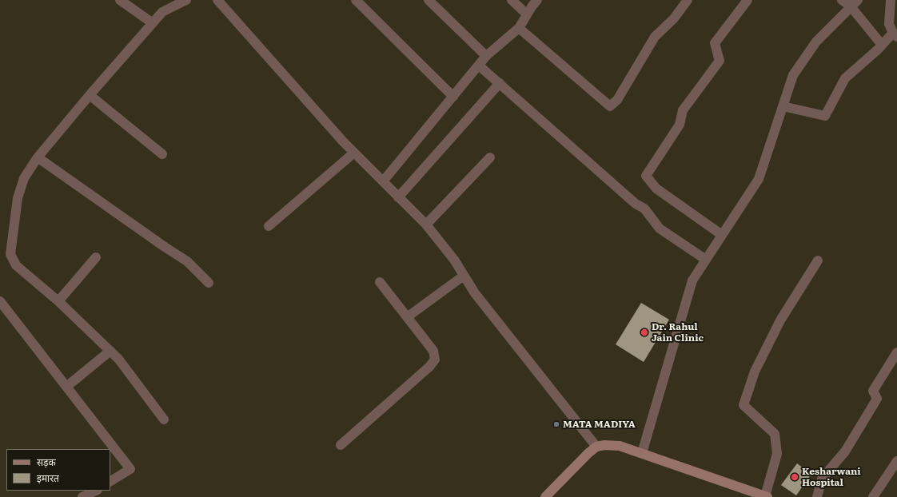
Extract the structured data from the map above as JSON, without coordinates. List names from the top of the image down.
{
  "places": ["Dr. Rahul Jain Clinic", "MATA MADIYA", "Kesharwani Hospital"],
  "legend": ["सड़क", "इमारत"]
}
